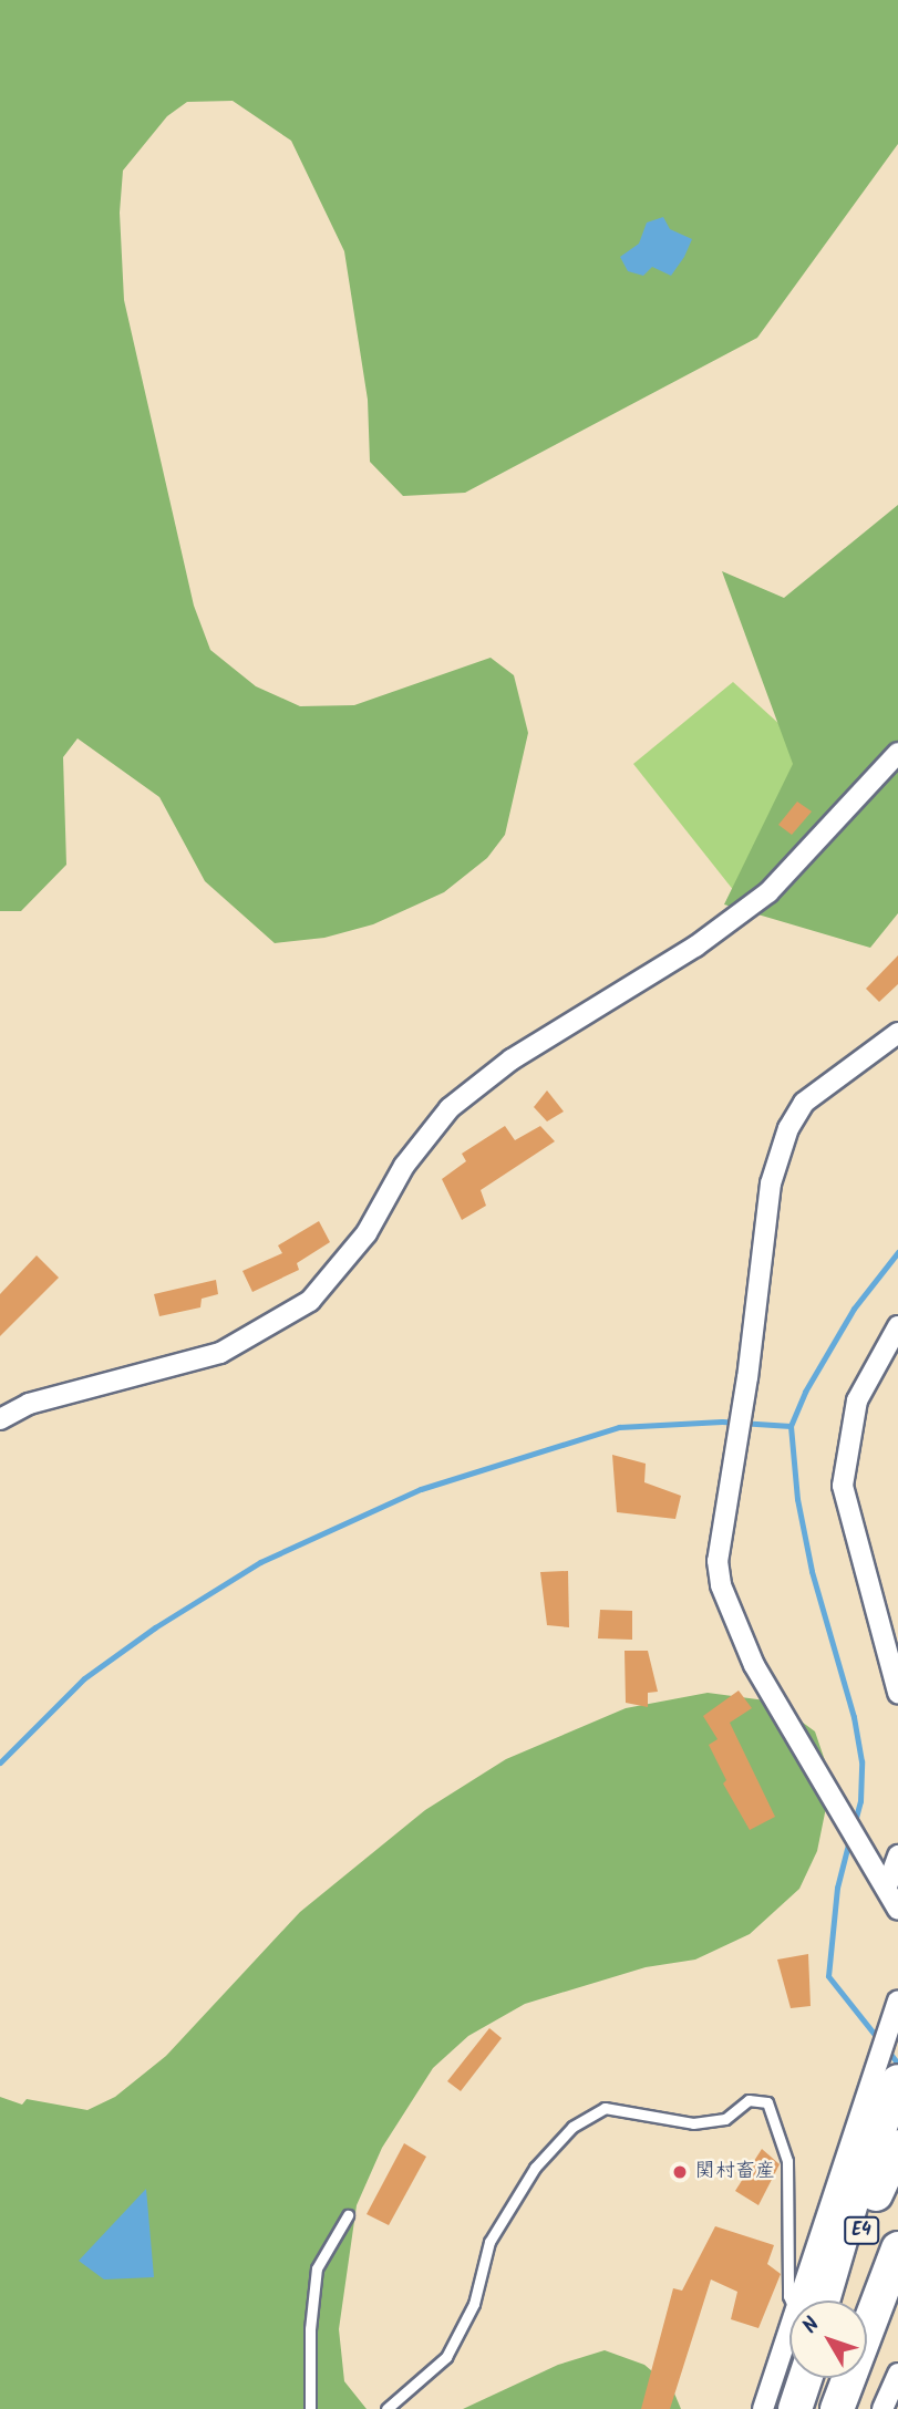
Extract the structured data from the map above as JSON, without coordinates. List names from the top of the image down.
{
  "streets": {
    "highway": ["E4"]
  },
  "places": ["関村畜産"],
  "north": "top left"
}
